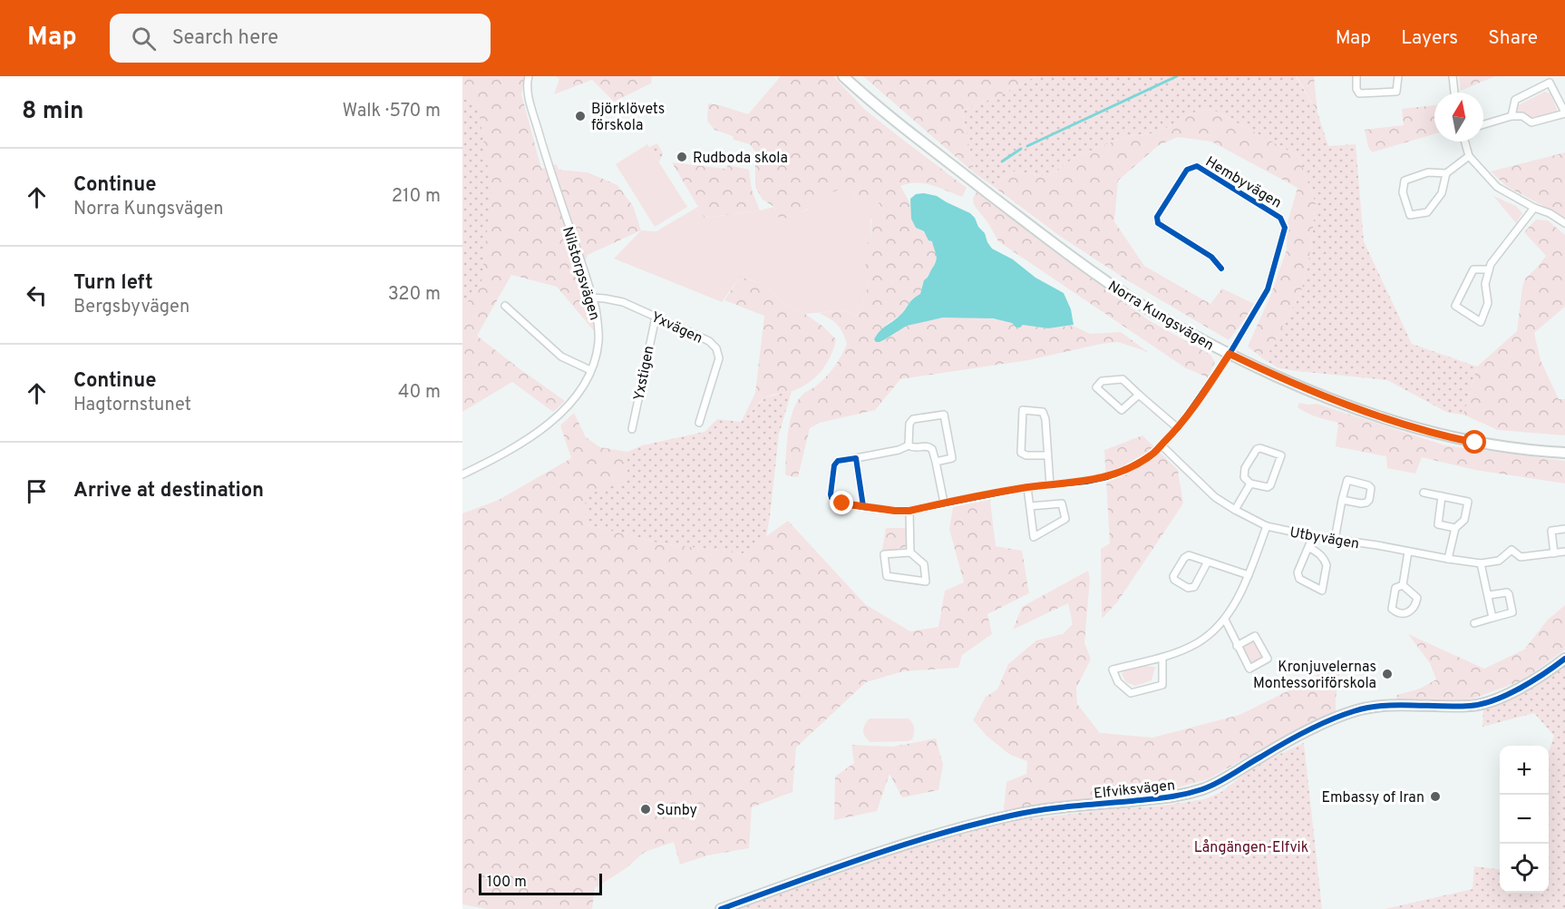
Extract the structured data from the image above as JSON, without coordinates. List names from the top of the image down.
{
  "streets": {
    "street": [
      "Hembyvägen",
      "Nilstorpsvägen",
      "Norra Kungsvägen",
      "Yxvägen",
      "Yxstigen",
      "Utbyvägen",
      "Elfviksvägen"
    ]
  },
  "crossings": [
    ["Hembyvägen", "Norra Kungsvägen"],
    ["Nilstorpsvägen", "Yxvägen"],
    ["Yxvägen", "Yxstigen"]
  ],
  "parks": ["Långängen-Elfvik"],
  "places": [
    "Björklövets förskola",
    "Rudboda skola",
    "Kronjuvelernas Montessoriförskola",
    "Embassy of Iran",
    "Sunby"
  ],
  "scale_bar": "100 m",
  "north": "top",
  "page": {
    "header": "Map",
    "search": "Search here",
    "nav": ["Map", "Layers", "Share"],
    "heading": ["8 min", "Walk · 570 m"],
    "list": [
      ["Continue", "Norra Kungsvägen", "210 m"],
      ["Turn left", "Bergsbyvägen", "320 m"],
      ["Continue", "Hagtornstunet", "40 m"],
      "Arrive at destination"
    ],
    "map_buttons": ["+", "−"],
    "scale": "100 m"
  }
}
